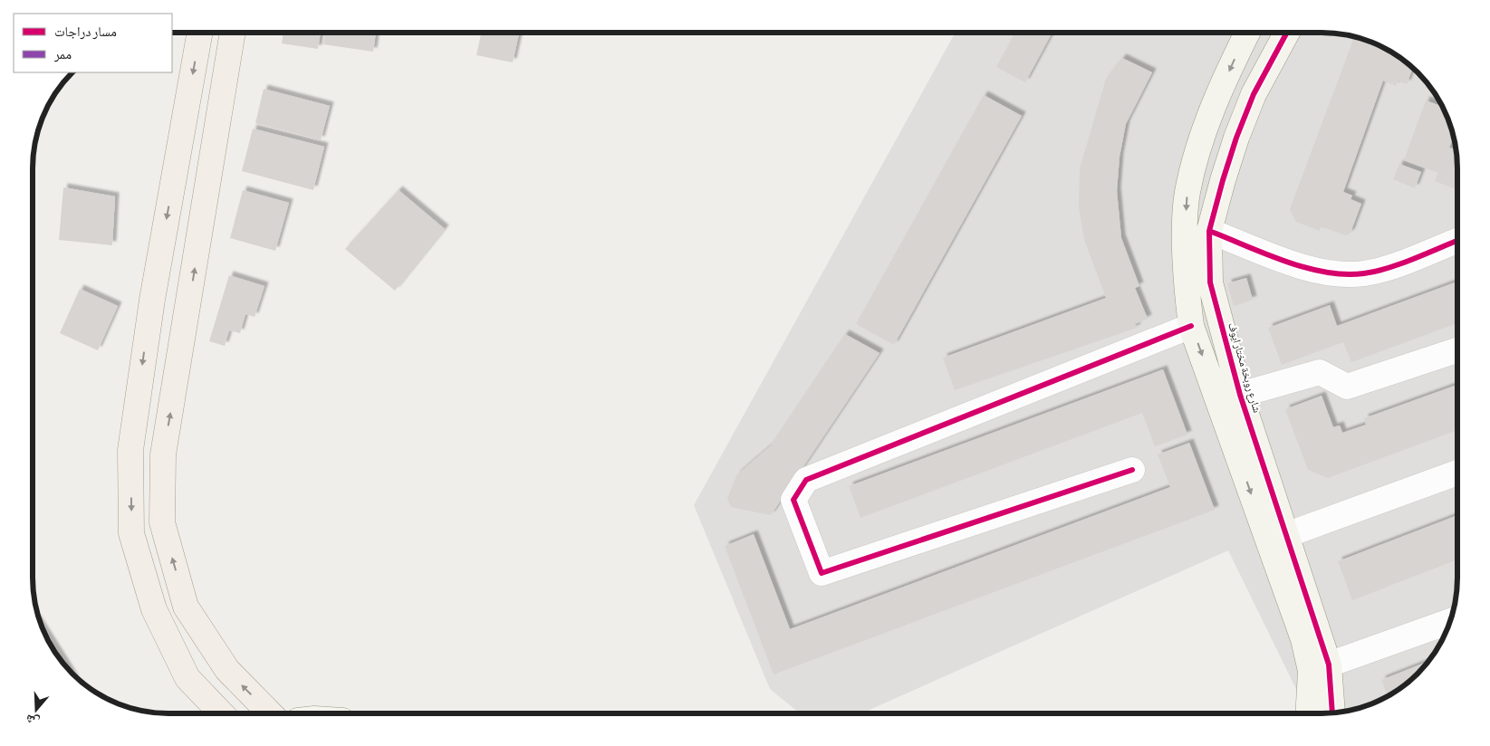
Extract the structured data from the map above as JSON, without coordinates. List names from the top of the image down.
{
  "streets": {
    "street": ["شارع روبخة مختار ايوف"]
  },
  "legend": ["مسار دراجات", "ممر"],
  "north": "bottom"
}
